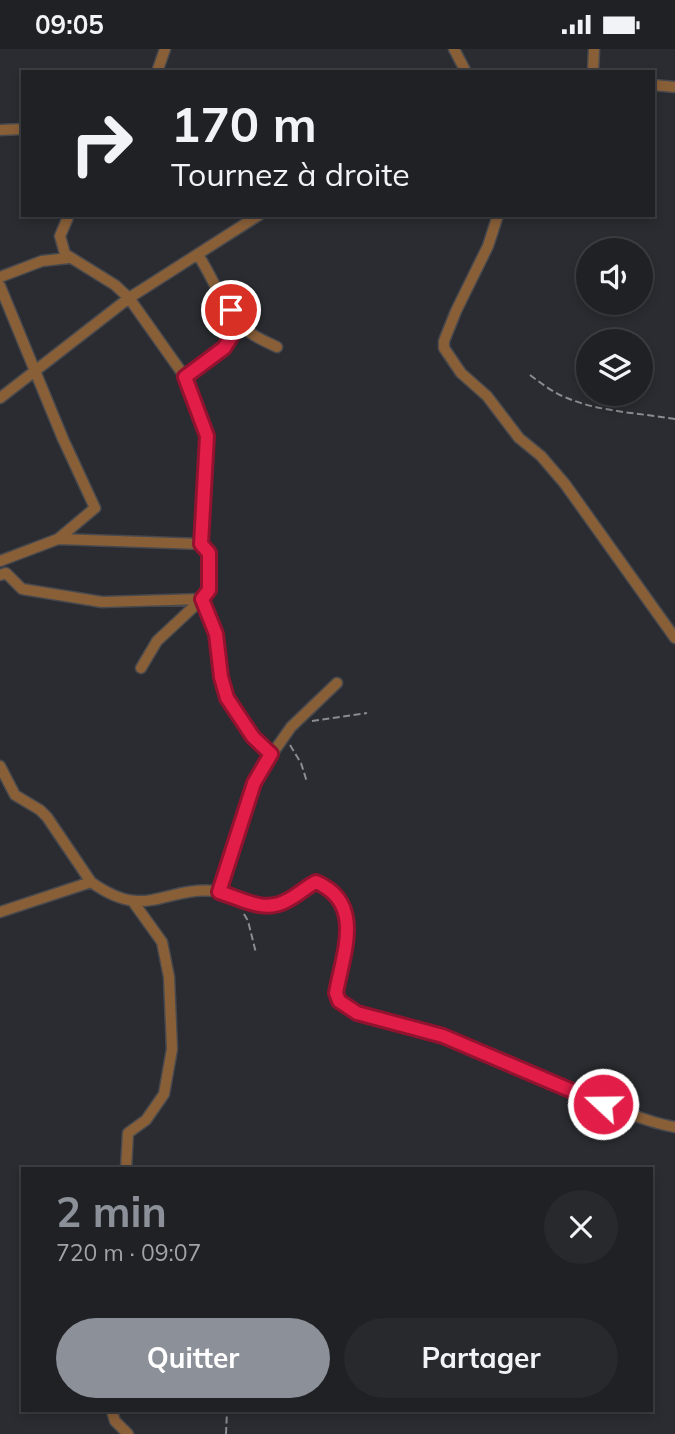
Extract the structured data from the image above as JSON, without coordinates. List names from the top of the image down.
{
  "page": {
    "status": "09:05",
    "turn": ["170 m", "Tournez à droite"],
    "heading": ["2 min", "720 m · 09:07"],
    "buttons": ["Quitter", "Partager"]
  }
}
